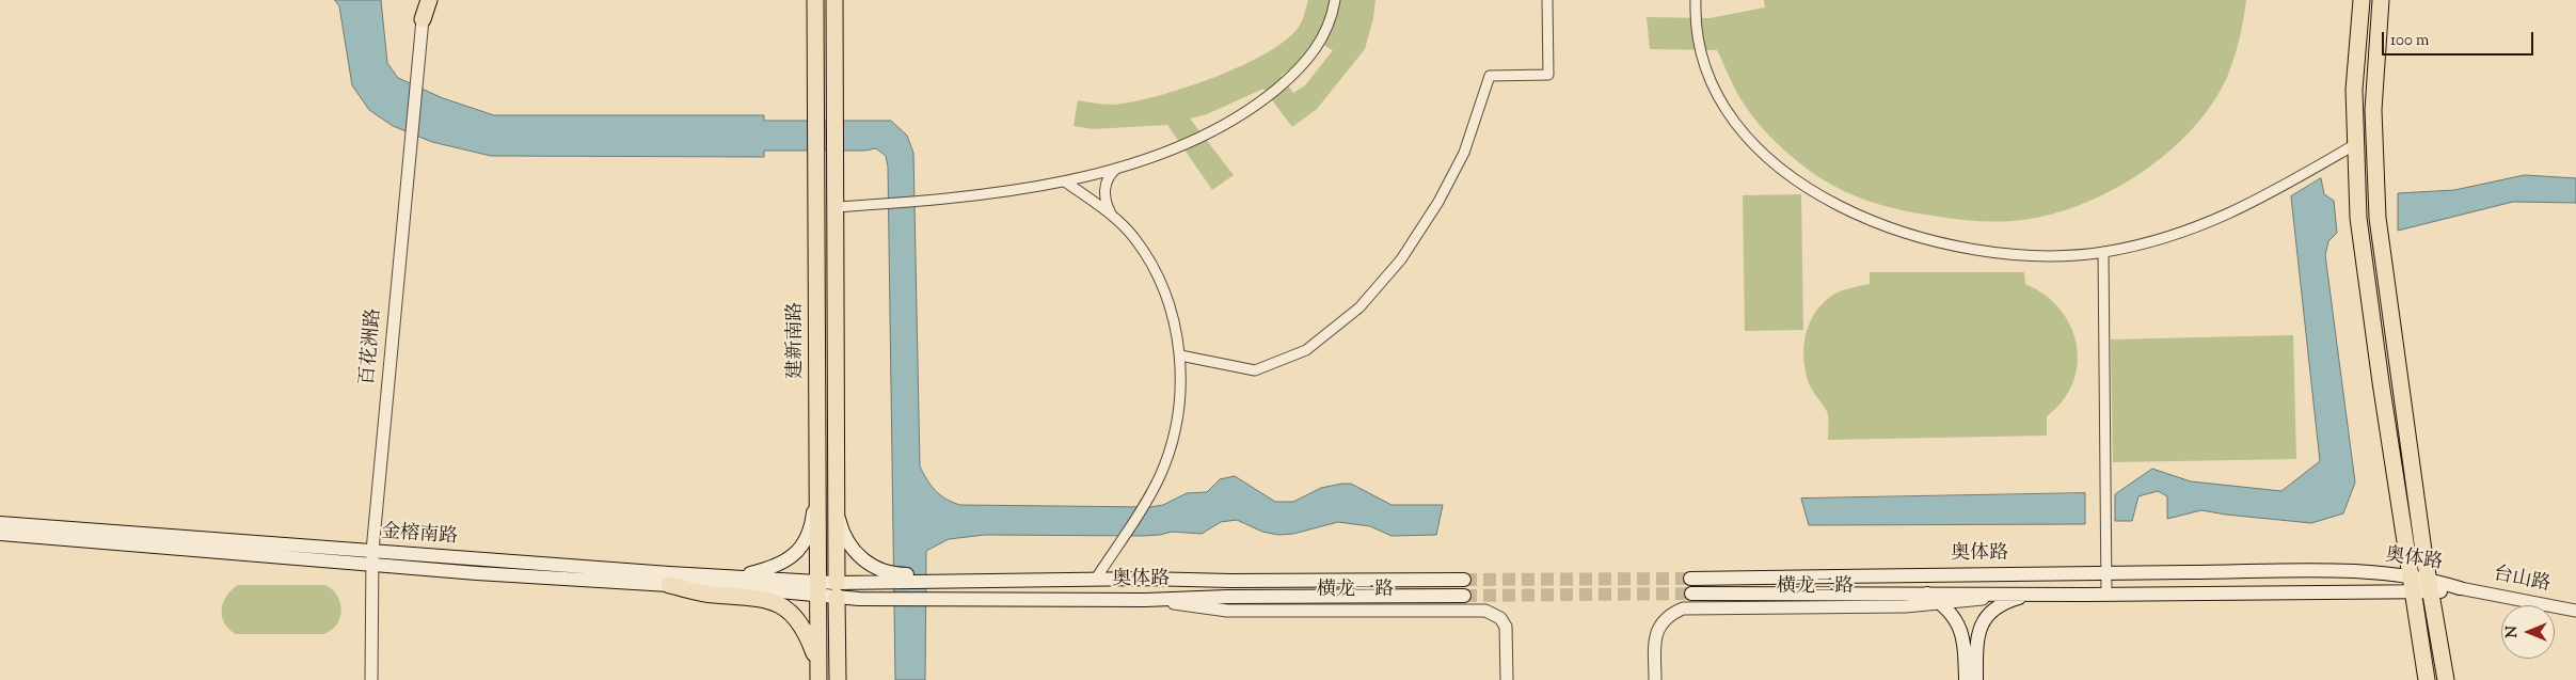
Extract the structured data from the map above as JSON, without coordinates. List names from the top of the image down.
{
  "streets": {
    "main road": ["建新南路", "金榕南路", "奥体路"],
    "street": [
      "百花洲路",
      "台山路",
      "横龙二路",
      "横龙一路"
    ]
  },
  "crossings": [
    ["建新南路", "金榕南路"],
    ["建新南路", "奥体路"],
    ["百花洲路", "金榕南路"],
    ["金榕南路", "奥体路"],
    ["奥体路", "台山路"],
    ["奥体路", "横龙二路"],
    ["奥体路", "横龙一路"]
  ],
  "scale_bar": "100 m",
  "north": "left"
}
